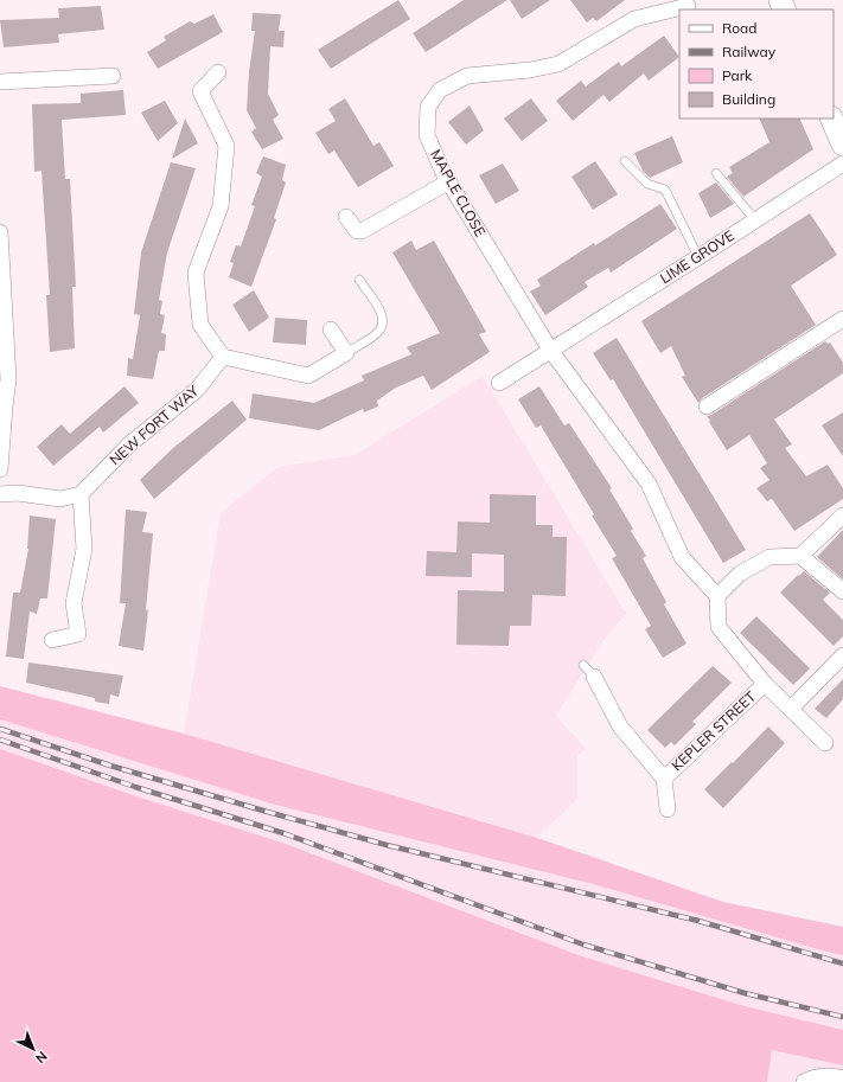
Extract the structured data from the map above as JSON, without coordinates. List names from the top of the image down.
{
  "streets": {
    "street": [
      "MAPLE CLOSE",
      "LIME GROVE",
      "NEW FORT WAY",
      "KEPLER STREET"
    ]
  },
  "crossings": [
    ["MAPLE CLOSE", "LIME GROVE"]
  ],
  "legend": [
    "Road",
    "Railway",
    "Park",
    "Building"
  ],
  "north": "bottom right"
}
